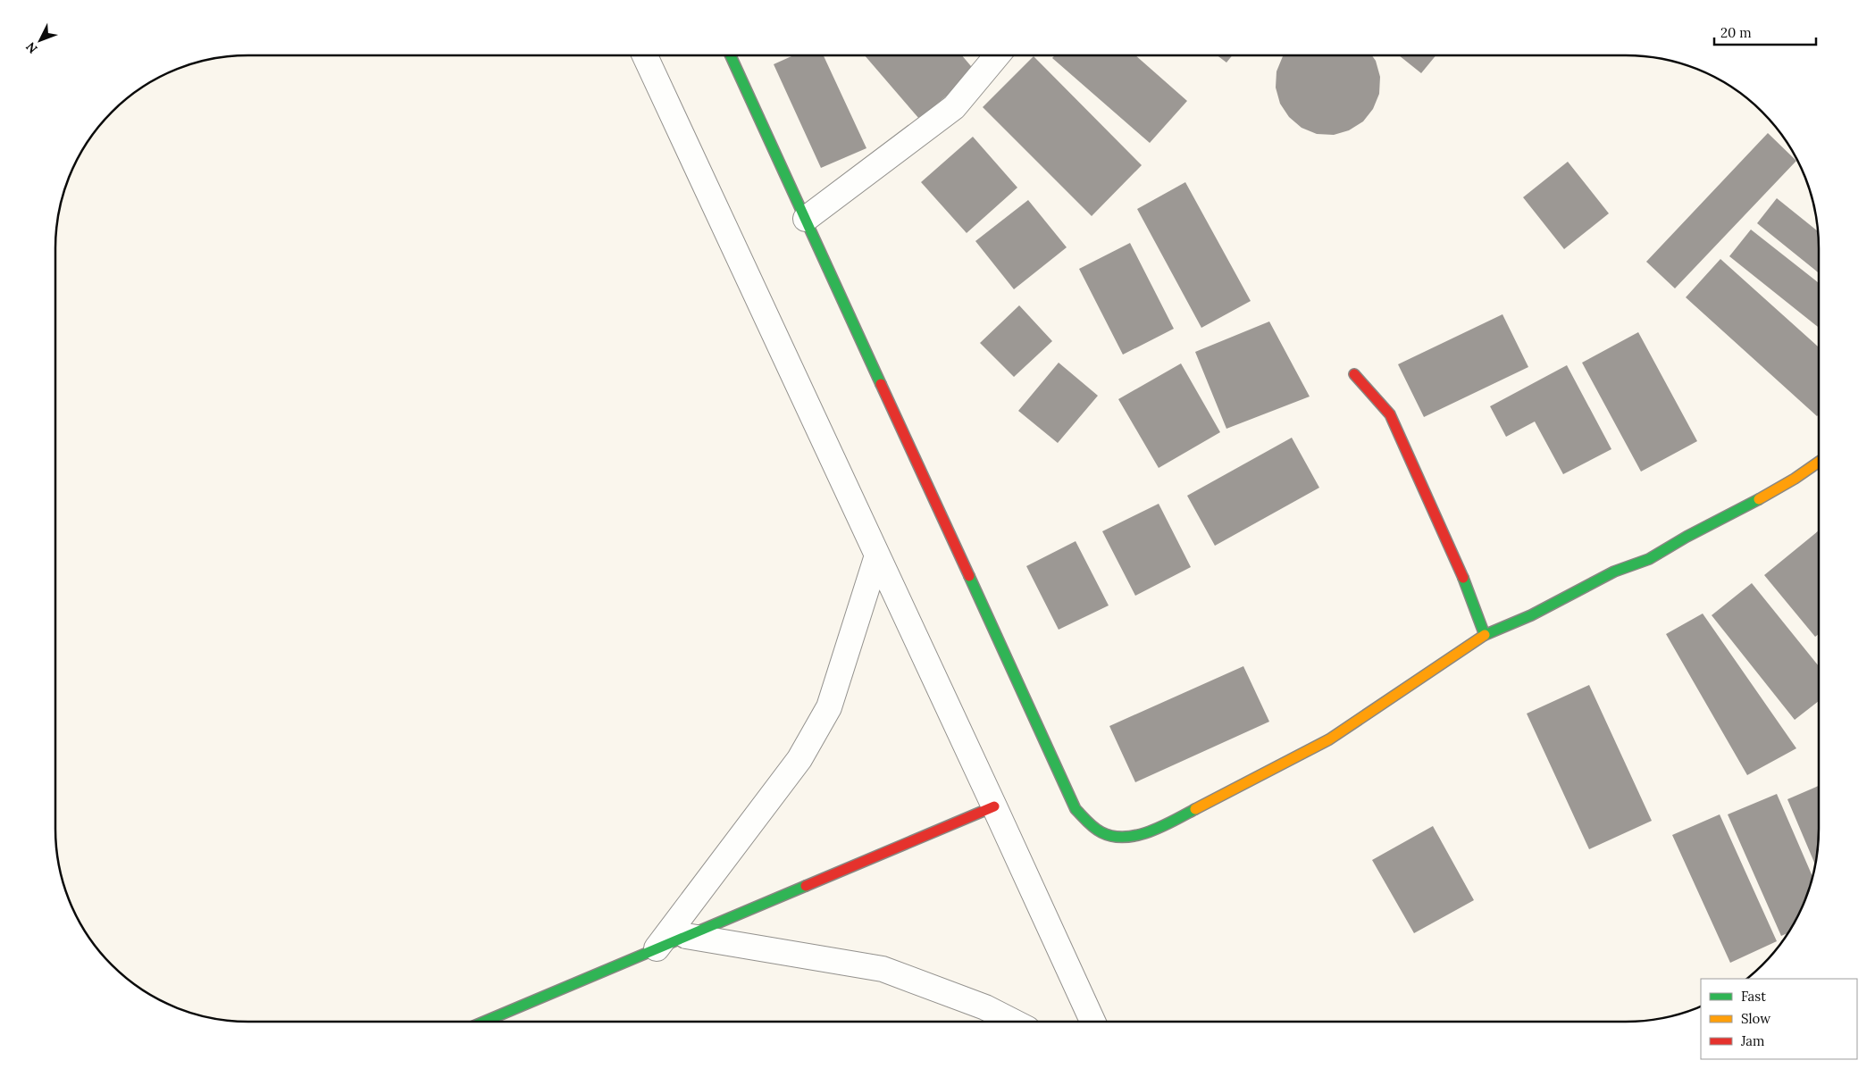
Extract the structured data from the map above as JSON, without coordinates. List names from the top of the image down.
{
  "legend": ["Fast", "Slow", "Jam"],
  "scale_bar": "20 m",
  "north": "bottom left"
}
